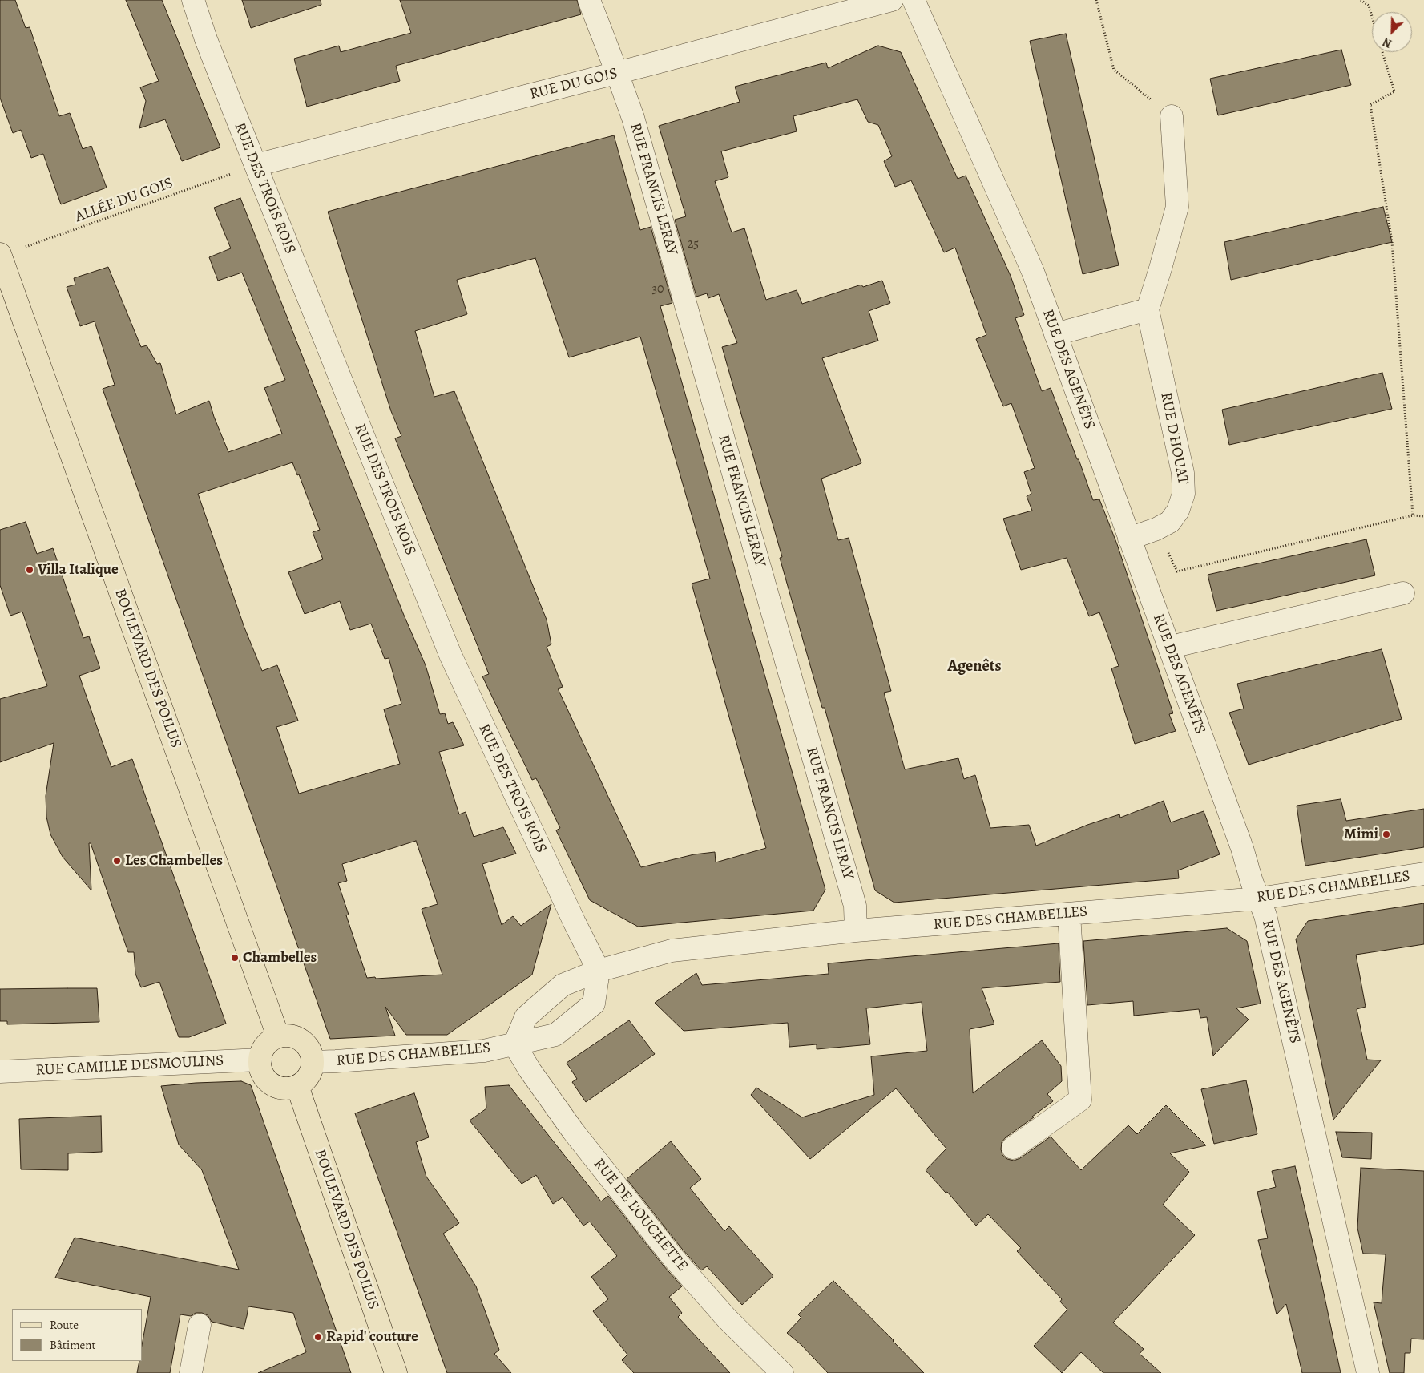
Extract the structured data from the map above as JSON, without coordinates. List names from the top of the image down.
{
  "streets": {
    "main road": ["BOULEVARD DES POILUS"],
    "street": [
      "RUE DU GOIS",
      "RUE DES TROIS ROIS",
      "RUE FRANCIS LERAY",
      "RUE DES AGENÊTS",
      "RUE D'HOUAT",
      "RUE DES CHAMBELLES",
      "RUE CAMILLE DESMOULINS",
      "RUE DE L'OUCHETTE"
    ],
    "path": ["ALLÉE DU GOIS"]
  },
  "crossings": [
    ["RUE DU GOIS", "RUE DES TROIS ROIS"],
    ["RUE DU GOIS", "RUE FRANCIS LERAY"],
    ["RUE DU GOIS", "ALLÉE DU GOIS"],
    ["RUE DES TROIS ROIS", "ALLÉE DU GOIS"],
    ["RUE DES TROIS ROIS", "RUE DES CHAMBELLES"],
    ["RUE FRANCIS LERAY", "RUE DES CHAMBELLES"],
    ["ALLÉE DU GOIS", "BOULEVARD DES POILUS"],
    ["RUE DES AGENÊTS", "RUE D'HOUAT"],
    ["RUE DES AGENÊTS", "RUE DES CHAMBELLES"],
    ["BOULEVARD DES POILUS", "RUE DES CHAMBELLES"],
    ["BOULEVARD DES POILUS", "RUE CAMILLE DESMOULINS"],
    ["RUE DES CHAMBELLES", "RUE CAMILLE DESMOULINS"],
    ["RUE DES CHAMBELLES", "RUE DE L'OUCHETTE"]
  ],
  "districts": ["Agenêts"],
  "places": [
    "Villa Italique",
    "Mimi",
    "Les Chambelles",
    "Chambelles",
    "Rapid' couture"
  ],
  "house_numbers": ["25", "30"],
  "legend": ["Route", "Bâtiment"],
  "north": "bottom left"
}
